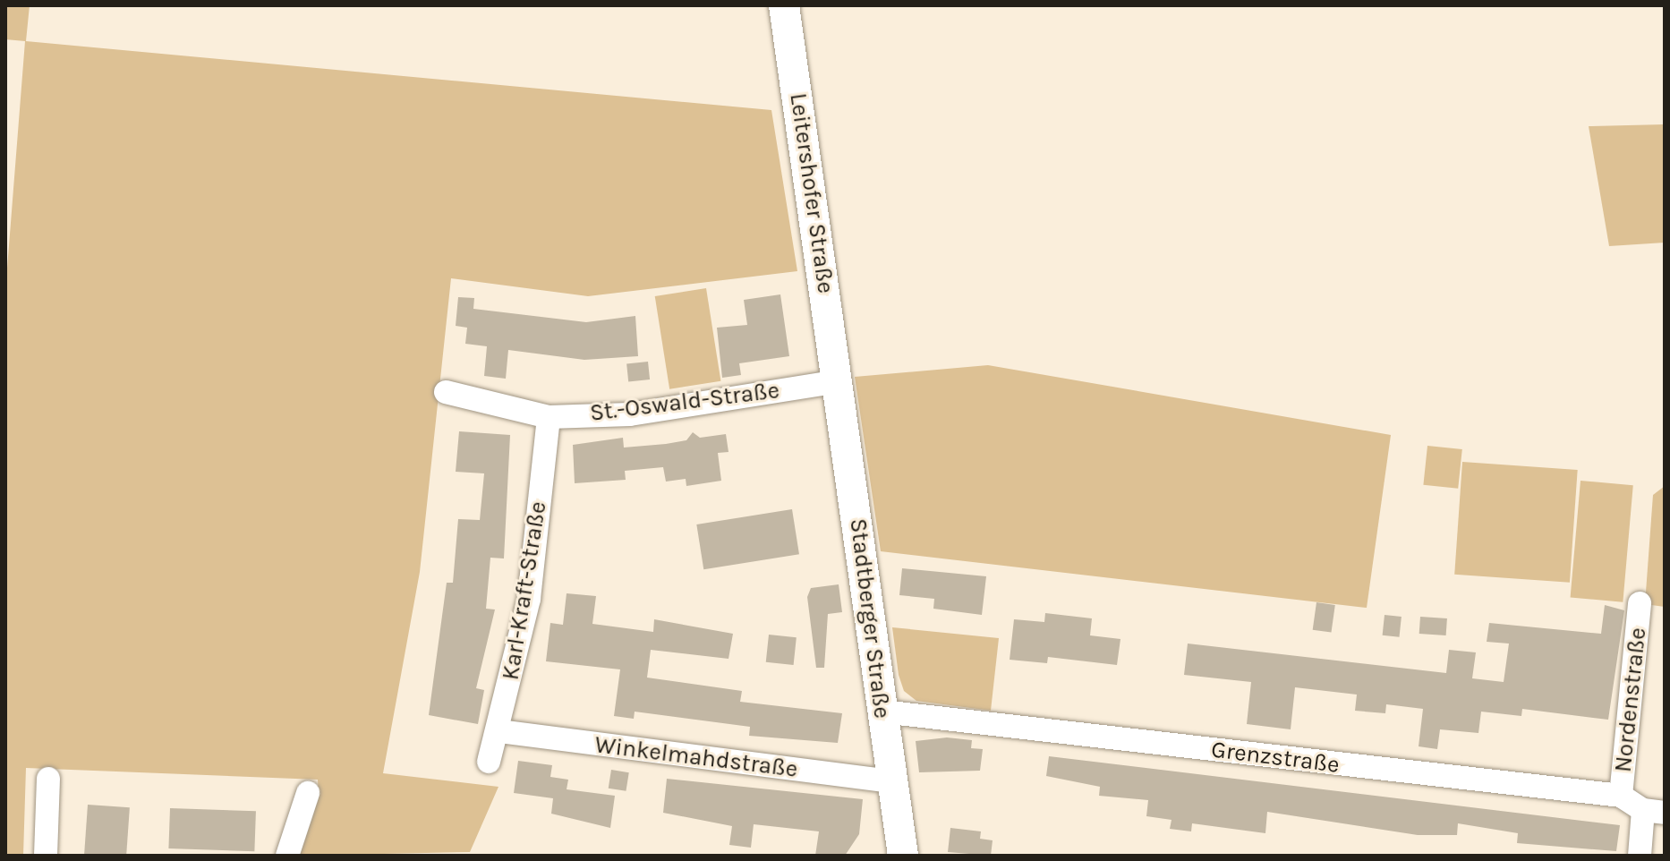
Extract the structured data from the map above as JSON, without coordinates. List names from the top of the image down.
{
  "streets": {
    "street": [
      "Leitershofer Straße",
      "St.-Oswald-Straße",
      "Karl-Kraft-Straße",
      "Stadtberger Straße",
      "Nordenstraße",
      "Winkelmahdstraße",
      "Grenzstraße"
    ]
  },
  "crossings": [
    ["Leitershofer Straße", "St.-Oswald-Straße"],
    ["Leitershofer Straße", "Stadtberger Straße"],
    ["St.-Oswald-Straße", "Karl-Kraft-Straße"],
    ["St.-Oswald-Straße", "Stadtberger Straße"],
    ["Karl-Kraft-Straße", "Winkelmahdstraße"],
    ["Stadtberger Straße", "Winkelmahdstraße"],
    ["Stadtberger Straße", "Grenzstraße"],
    ["Nordenstraße", "Grenzstraße"]
  ]
}
